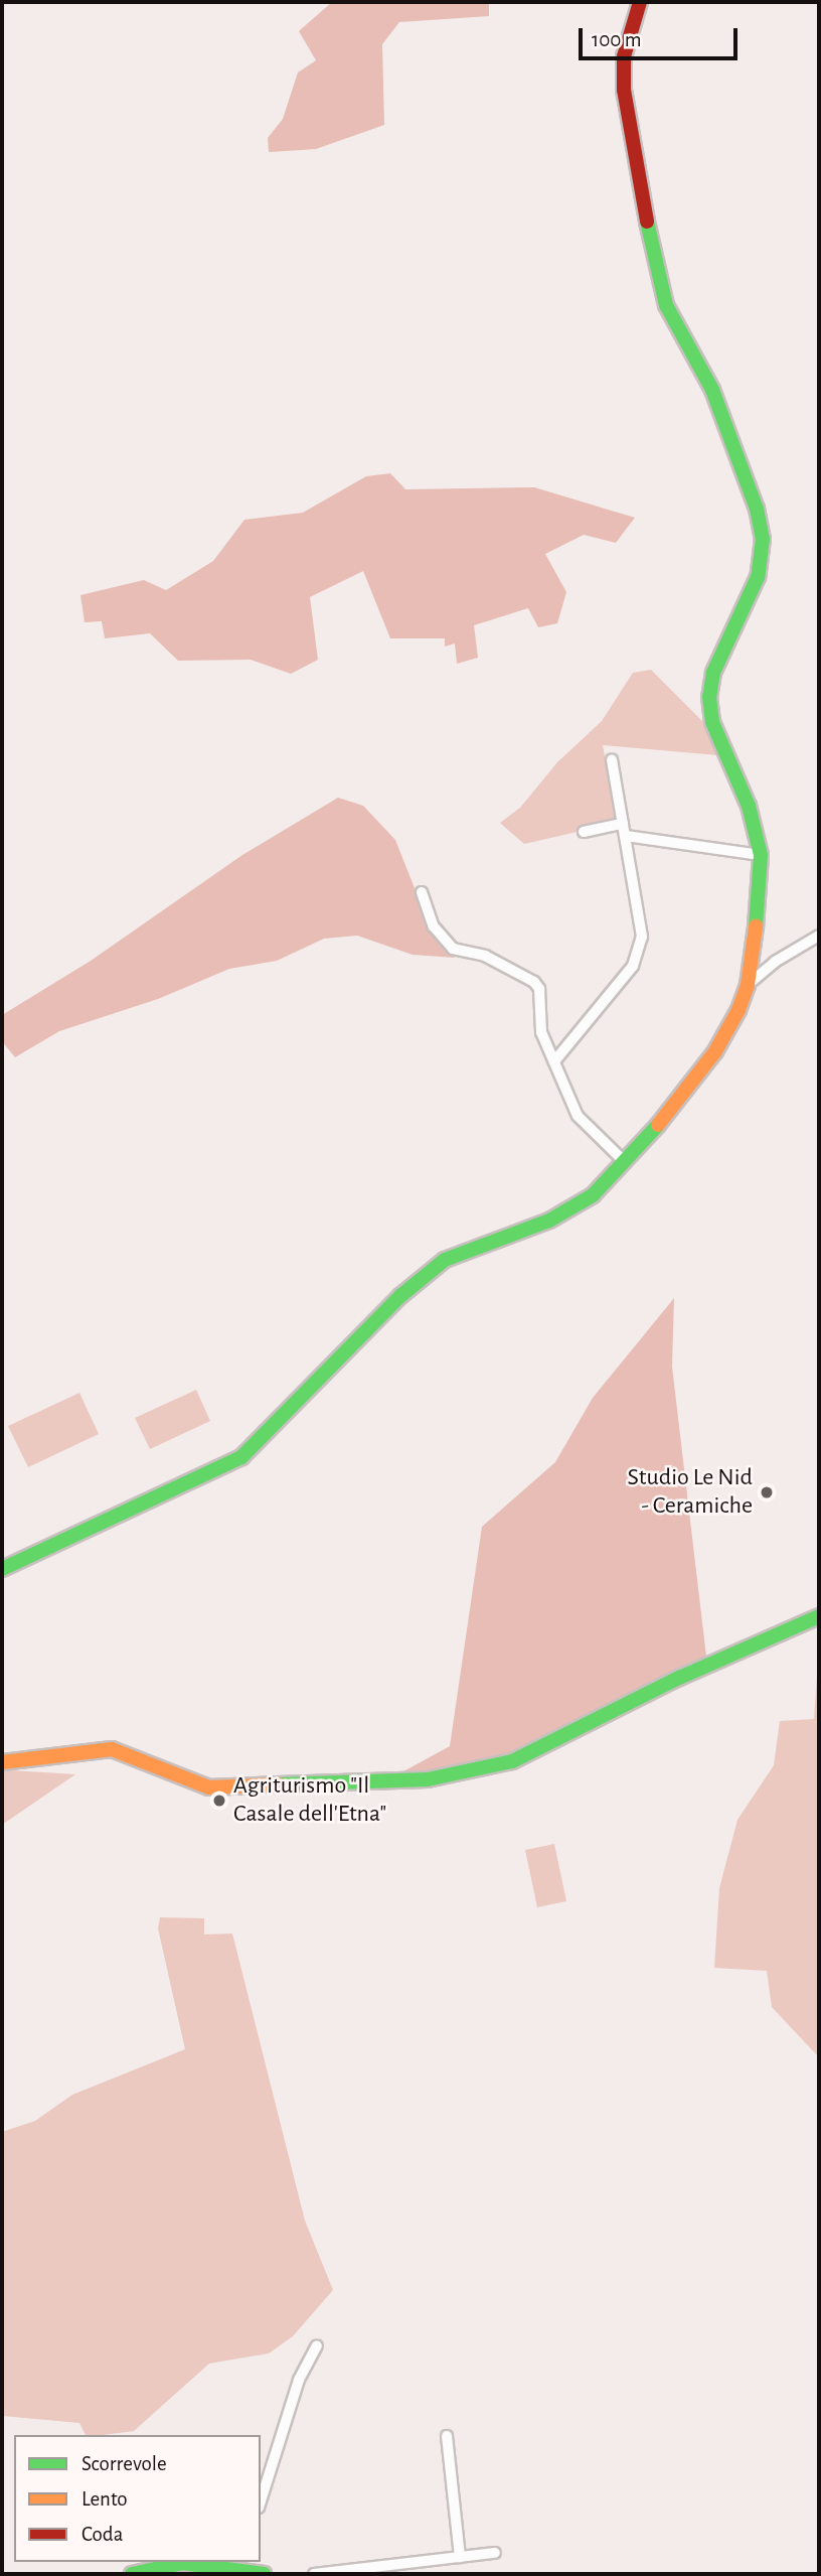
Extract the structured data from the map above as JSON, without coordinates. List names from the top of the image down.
{
  "places": ["Studio Le Nid - Ceramiche", "Agriturismo \"Il Casale dell'Etna\""],
  "legend": ["Scorrevole", "Lento", "Coda"],
  "scale_bar": "100 m"
}
